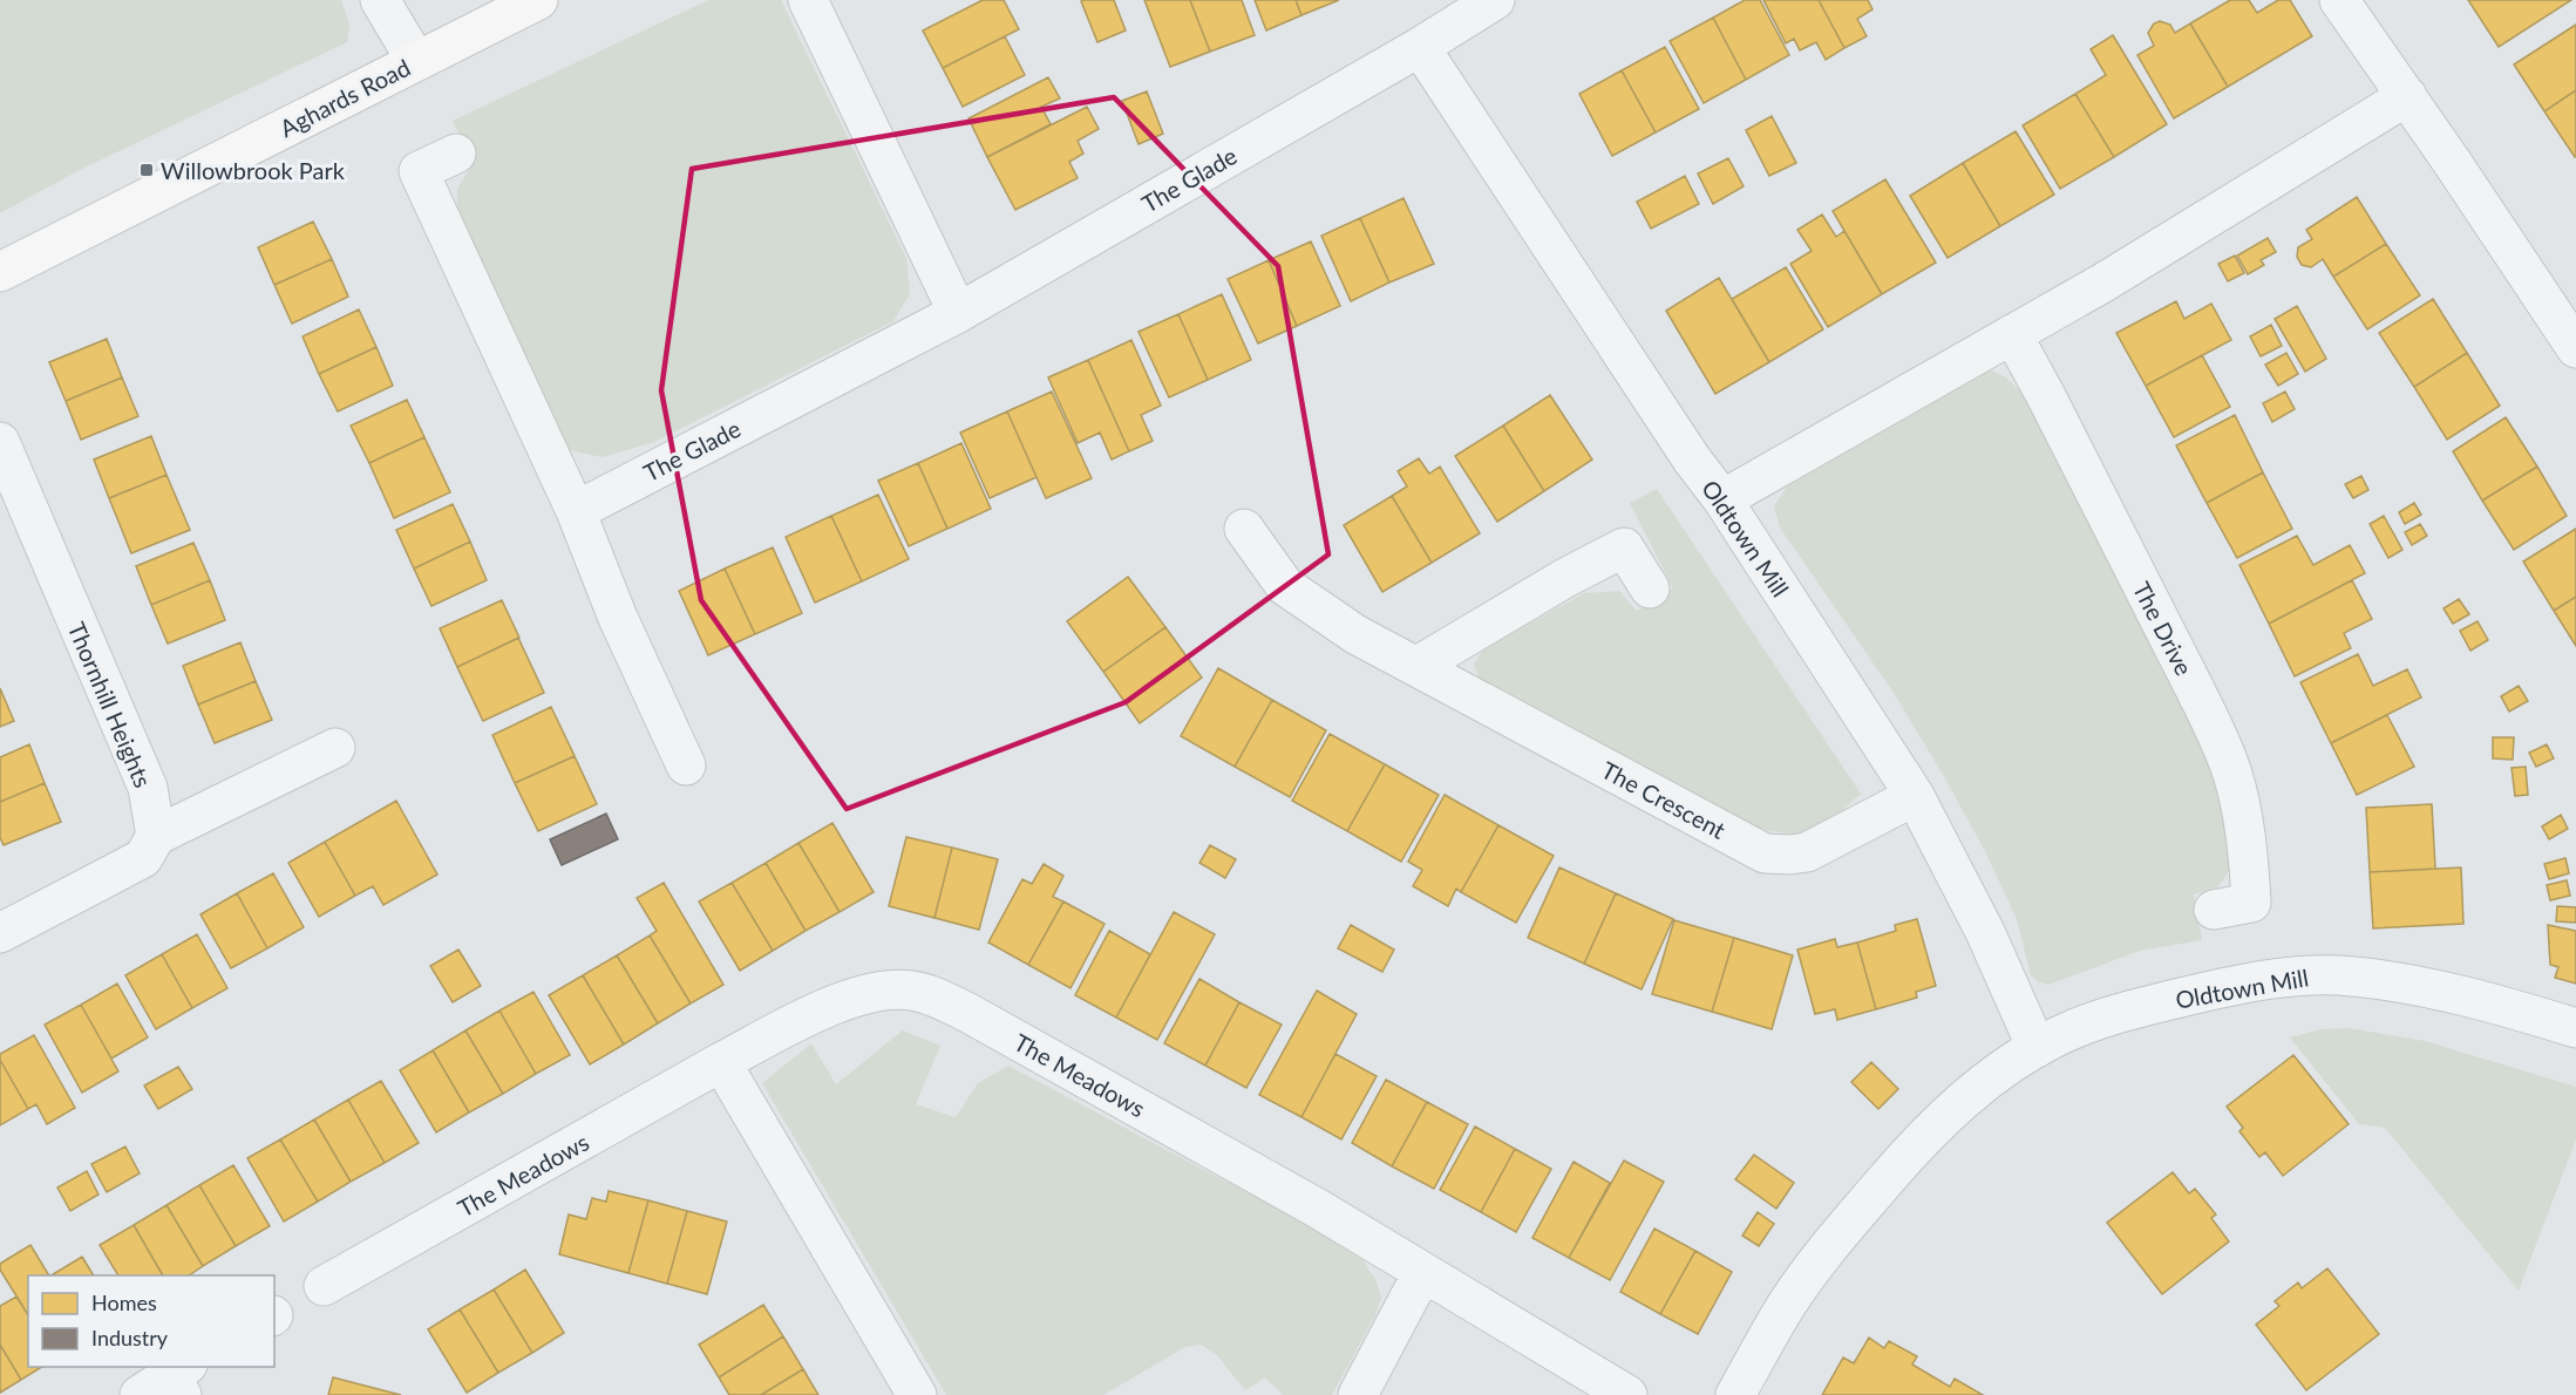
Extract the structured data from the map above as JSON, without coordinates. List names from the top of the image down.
{
  "streets": {
    "street": [
      "Aghards Road",
      "The Glade",
      "Oldtown Mill",
      "The Drive",
      "Thornhill Heights",
      "The Crescent",
      "The Meadows"
    ]
  },
  "crossings": [
    ["The Glade", "Oldtown Mill"],
    ["Oldtown Mill", "The Crescent"]
  ],
  "places": {
    "transit": ["Willowbrook Park"]
  },
  "legend": ["Homes", "Industry"]
}
